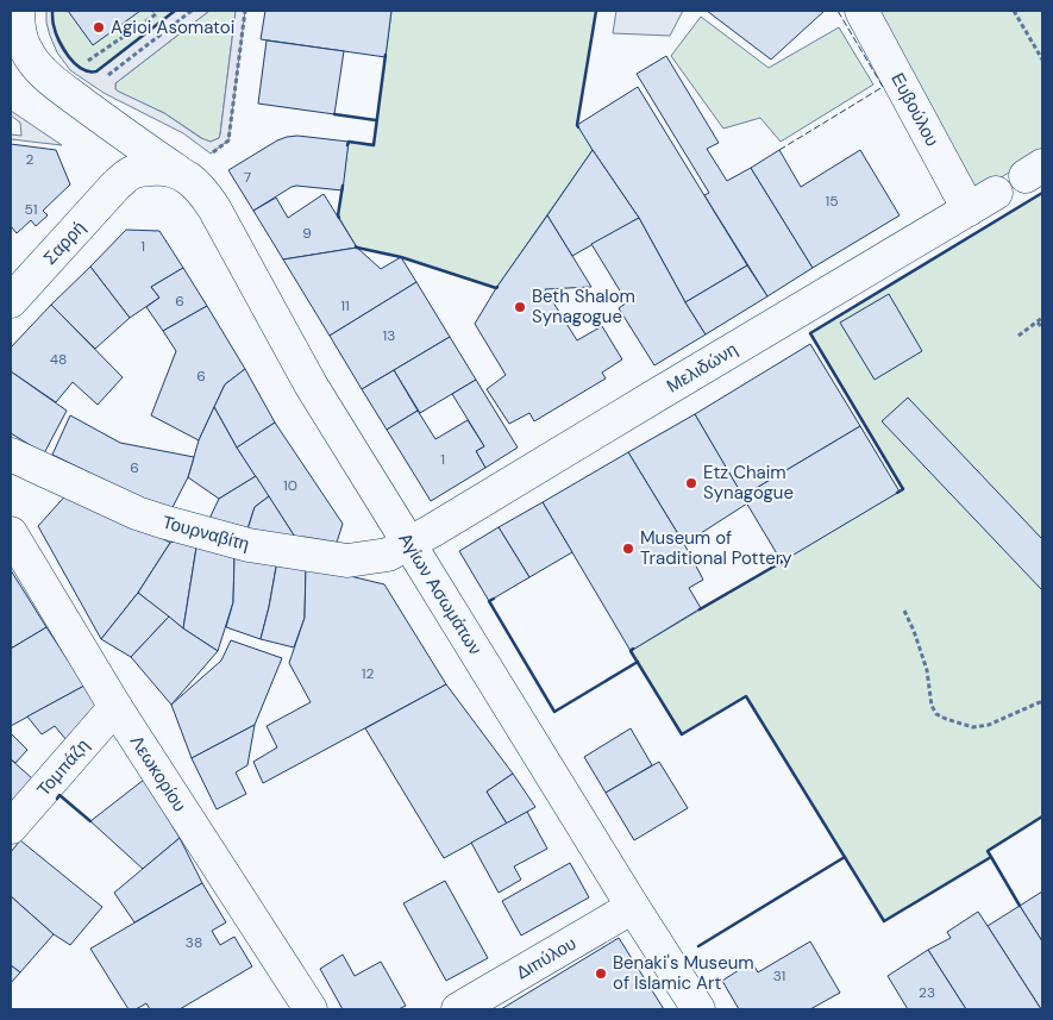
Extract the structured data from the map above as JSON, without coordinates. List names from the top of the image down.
{
  "streets": {
    "street": [
      "Ευβούλου",
      "Σαρρή",
      "Μελιδώνη",
      "Τουρναβίτη",
      "Αγίων Ασωμάτων",
      "Τομπάζη",
      "Λεωκορίου",
      "Διπύλου"
    ]
  },
  "crossings": [
    ["Ευβούλου", "Μελιδώνη"],
    ["Σαρρή", "Αγίων Ασωμάτων"],
    ["Μελιδώνη", "Τουρναβίτη"],
    ["Μελιδώνη", "Αγίων Ασωμάτων"],
    ["Τουρναβίτη", "Αγίων Ασωμάτων"],
    ["Αγίων Ασωμάτων", "Διπύλου"],
    ["Τομπάζη", "Λεωκορίου"]
  ],
  "places": [
    "Agioi Asomatoi",
    "Beth Shalom Synagogue",
    "Etz Chaim Synagogue",
    "Museum of Traditional Pottery",
    "Benaki's Museum of Islamic Art"
  ],
  "house_numbers": [
    "2",
    "7",
    "15",
    "51",
    "9",
    "1",
    "6",
    "11",
    "13",
    "48",
    "6",
    "1",
    "6",
    "10",
    "12",
    "38",
    "31",
    "23"
  ]
}
